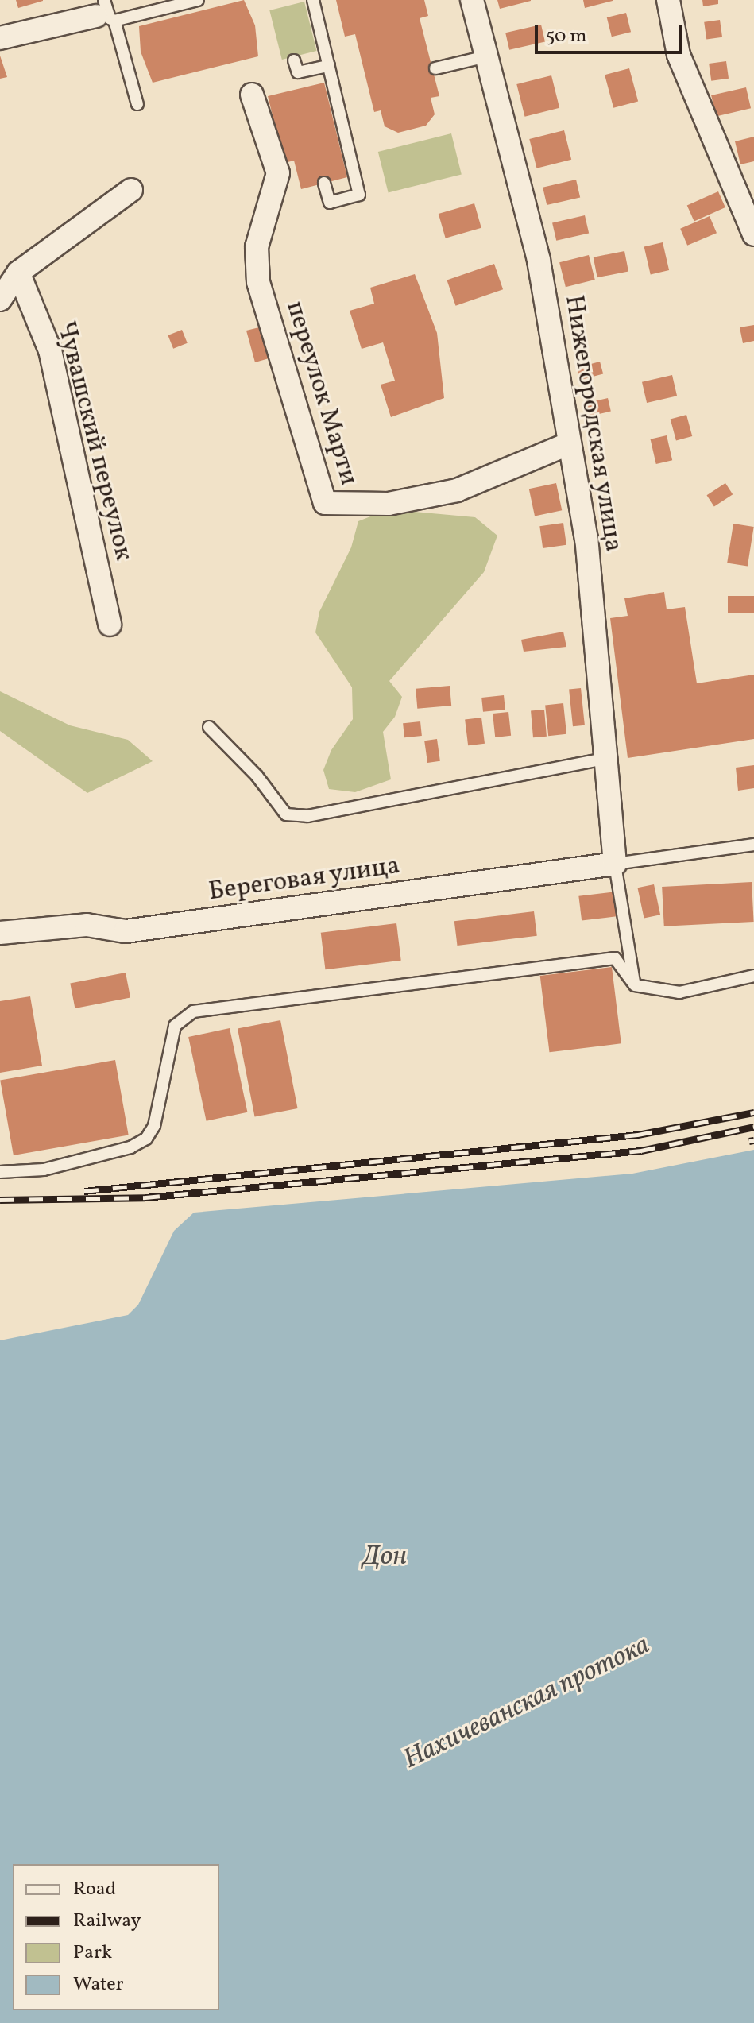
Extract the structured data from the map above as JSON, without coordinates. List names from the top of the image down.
{
  "streets": {
    "street": [
      "переулок Марти",
      "Нижегородская улица",
      "Чувашский переулок",
      "Береговая улица"
    ]
  },
  "crossings": [
    ["переулок Марти", "Нижегородская улица"],
    ["Нижегородская улица", "Береговая улица"]
  ],
  "water": ["Дон", "Нахичеванская протока"],
  "legend": [
    "Road",
    "Railway",
    "Park",
    "Water"
  ],
  "scale_bar": "50 m"
}
